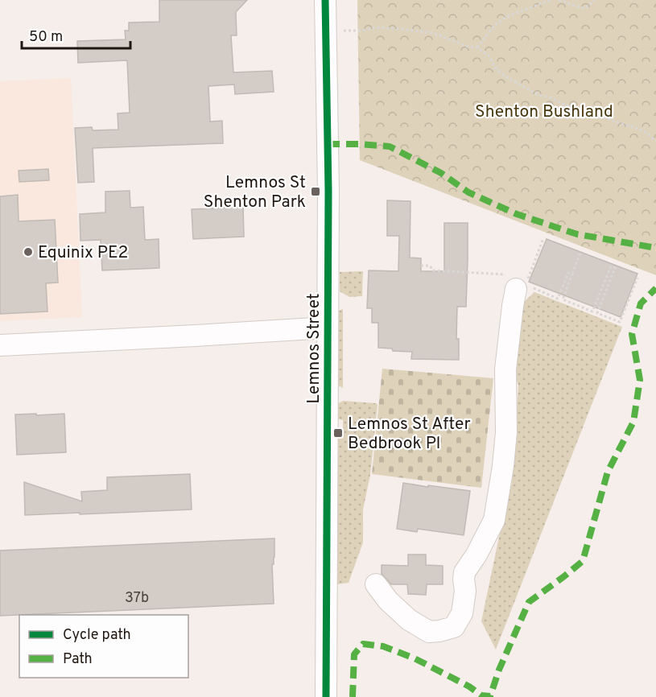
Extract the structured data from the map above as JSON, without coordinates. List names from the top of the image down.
{
  "streets": {
    "street": ["Lemnos Street"]
  },
  "parks": ["Shenton Bushland"],
  "places": {
    "transit": ["Lemnos St Shenton Park", "Lemnos St After Bedbrook Pl"],
    "other": ["Equinix PE2"]
  },
  "house_numbers": ["37b"],
  "legend": ["Cycle path", "Path"],
  "scale_bar": "50 m"
}
